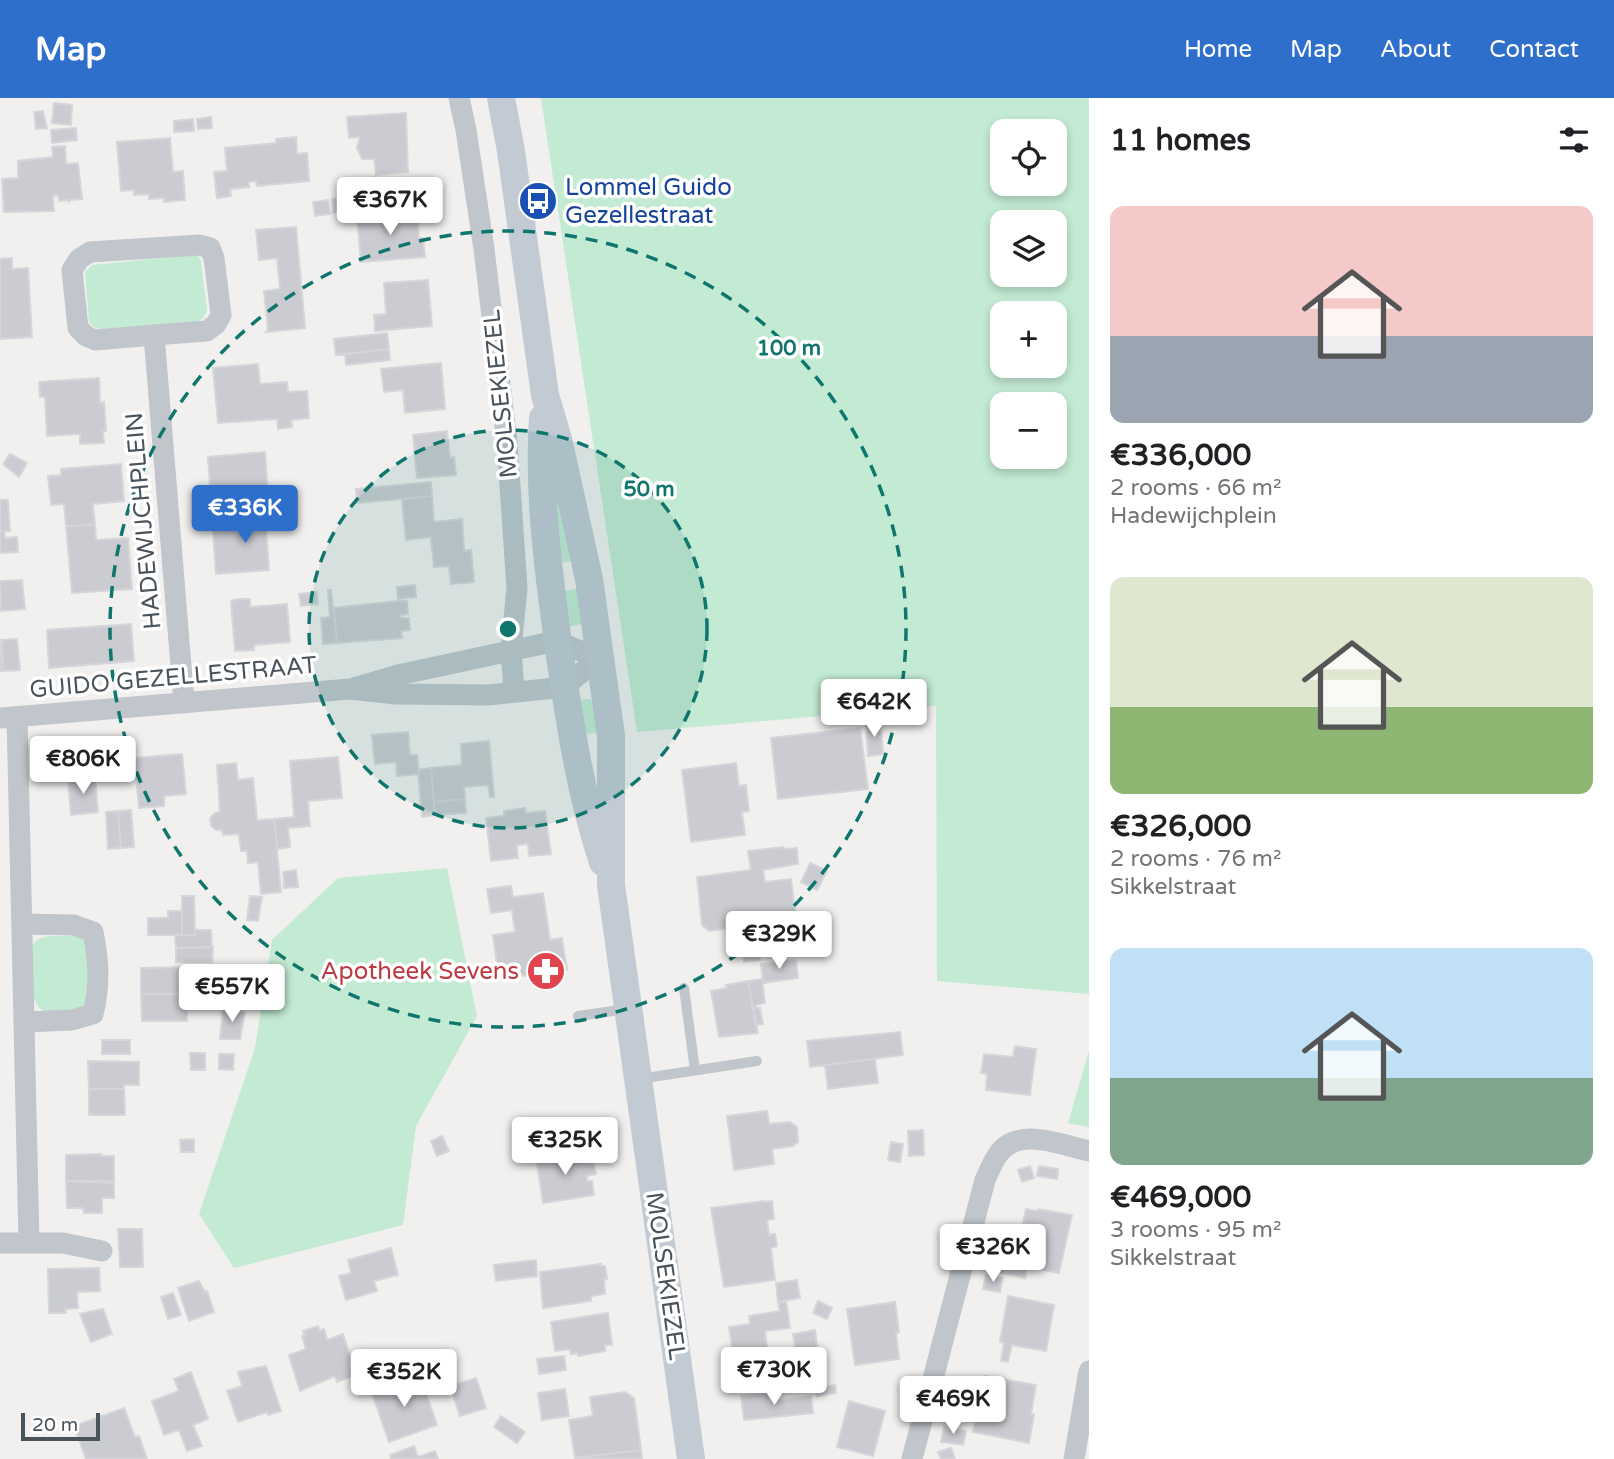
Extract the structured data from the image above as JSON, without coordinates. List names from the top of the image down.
{
  "streets": {
    "main road": ["MOLSEKIEZEL"],
    "street": ["HADEWIJCHPLEIN", "GUIDO GEZELLESTRAAT"]
  },
  "crossings": [
    ["MOLSEKIEZEL", "GUIDO GEZELLESTRAAT"],
    ["HADEWIJCHPLEIN", "GUIDO GEZELLESTRAAT"]
  ],
  "places": {
    "bus stop": ["Lommel Guido Gezellestraat"],
    "pharmacy": ["Apotheek Sevens"]
  },
  "scale_bar": "20 m",
  "page": {
    "header": "Map",
    "nav": [
      "Home",
      "Map",
      "About",
      "Contact"
    ],
    "heading": "11 homes",
    "map_buttons": ["+", "−"],
    "price": [
      "€367K",
      "€336K",
      "€642K",
      "€806K",
      "€329K",
      "€557K",
      "€325K",
      "€326K",
      "€730K",
      "€352K",
      "€469K"
    ],
    "list": [
      {
        "name": "€336,000",
        "note": "2 rooms · 66 m² · Hadewijchplein"
      },
      {
        "name": "€326,000",
        "note": "2 rooms · 76 m² · Sikkelstraat"
      },
      {
        "name": "€469,000",
        "note": "3 rooms · 95 m² · Sikkelstraat"
      }
    ],
    "scale": "20 m"
  },
  "rings": ["100 m", "50 m"]
}
